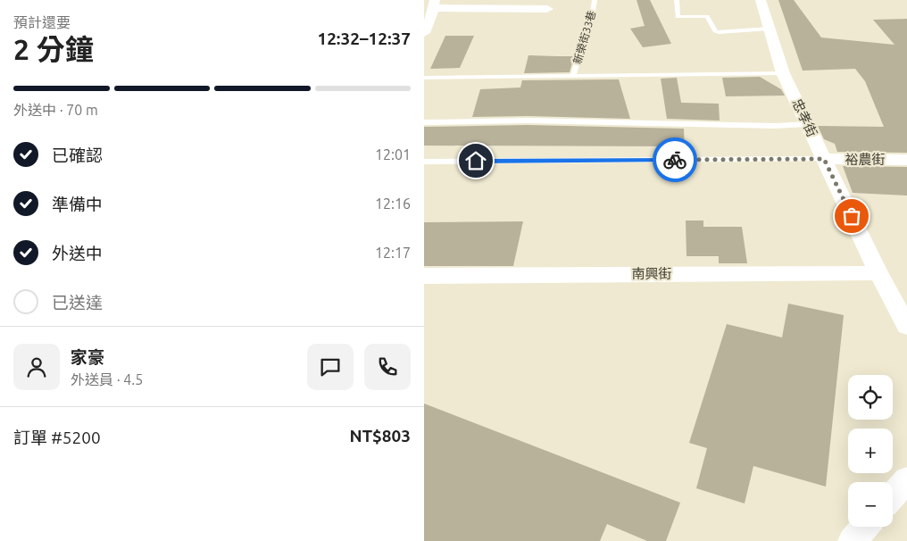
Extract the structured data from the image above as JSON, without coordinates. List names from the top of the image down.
{
  "streets": {
    "street": ["忠孝街", "裕農街", "南興街"],
    "lane": ["新榮街33巷"]
  },
  "crossings": [
    ["忠孝街", "裕農街"],
    ["忠孝街", "南興街"]
  ],
  "page": {
    "heading": ["2 分鐘", "預計還要", "12:32–12:37"],
    "panel": [
      "家豪",
      "外送員 · 4.5",
      "訂單 #5200",
      "NT$803"
    ],
    "bar": "外送中 · 70 m",
    "list": [
      ["已確認", "12:01"],
      ["準備中", "12:16"],
      ["外送中", "12:17"],
      "已送達"
    ],
    "map_buttons": ["+", "−"]
  }
}
